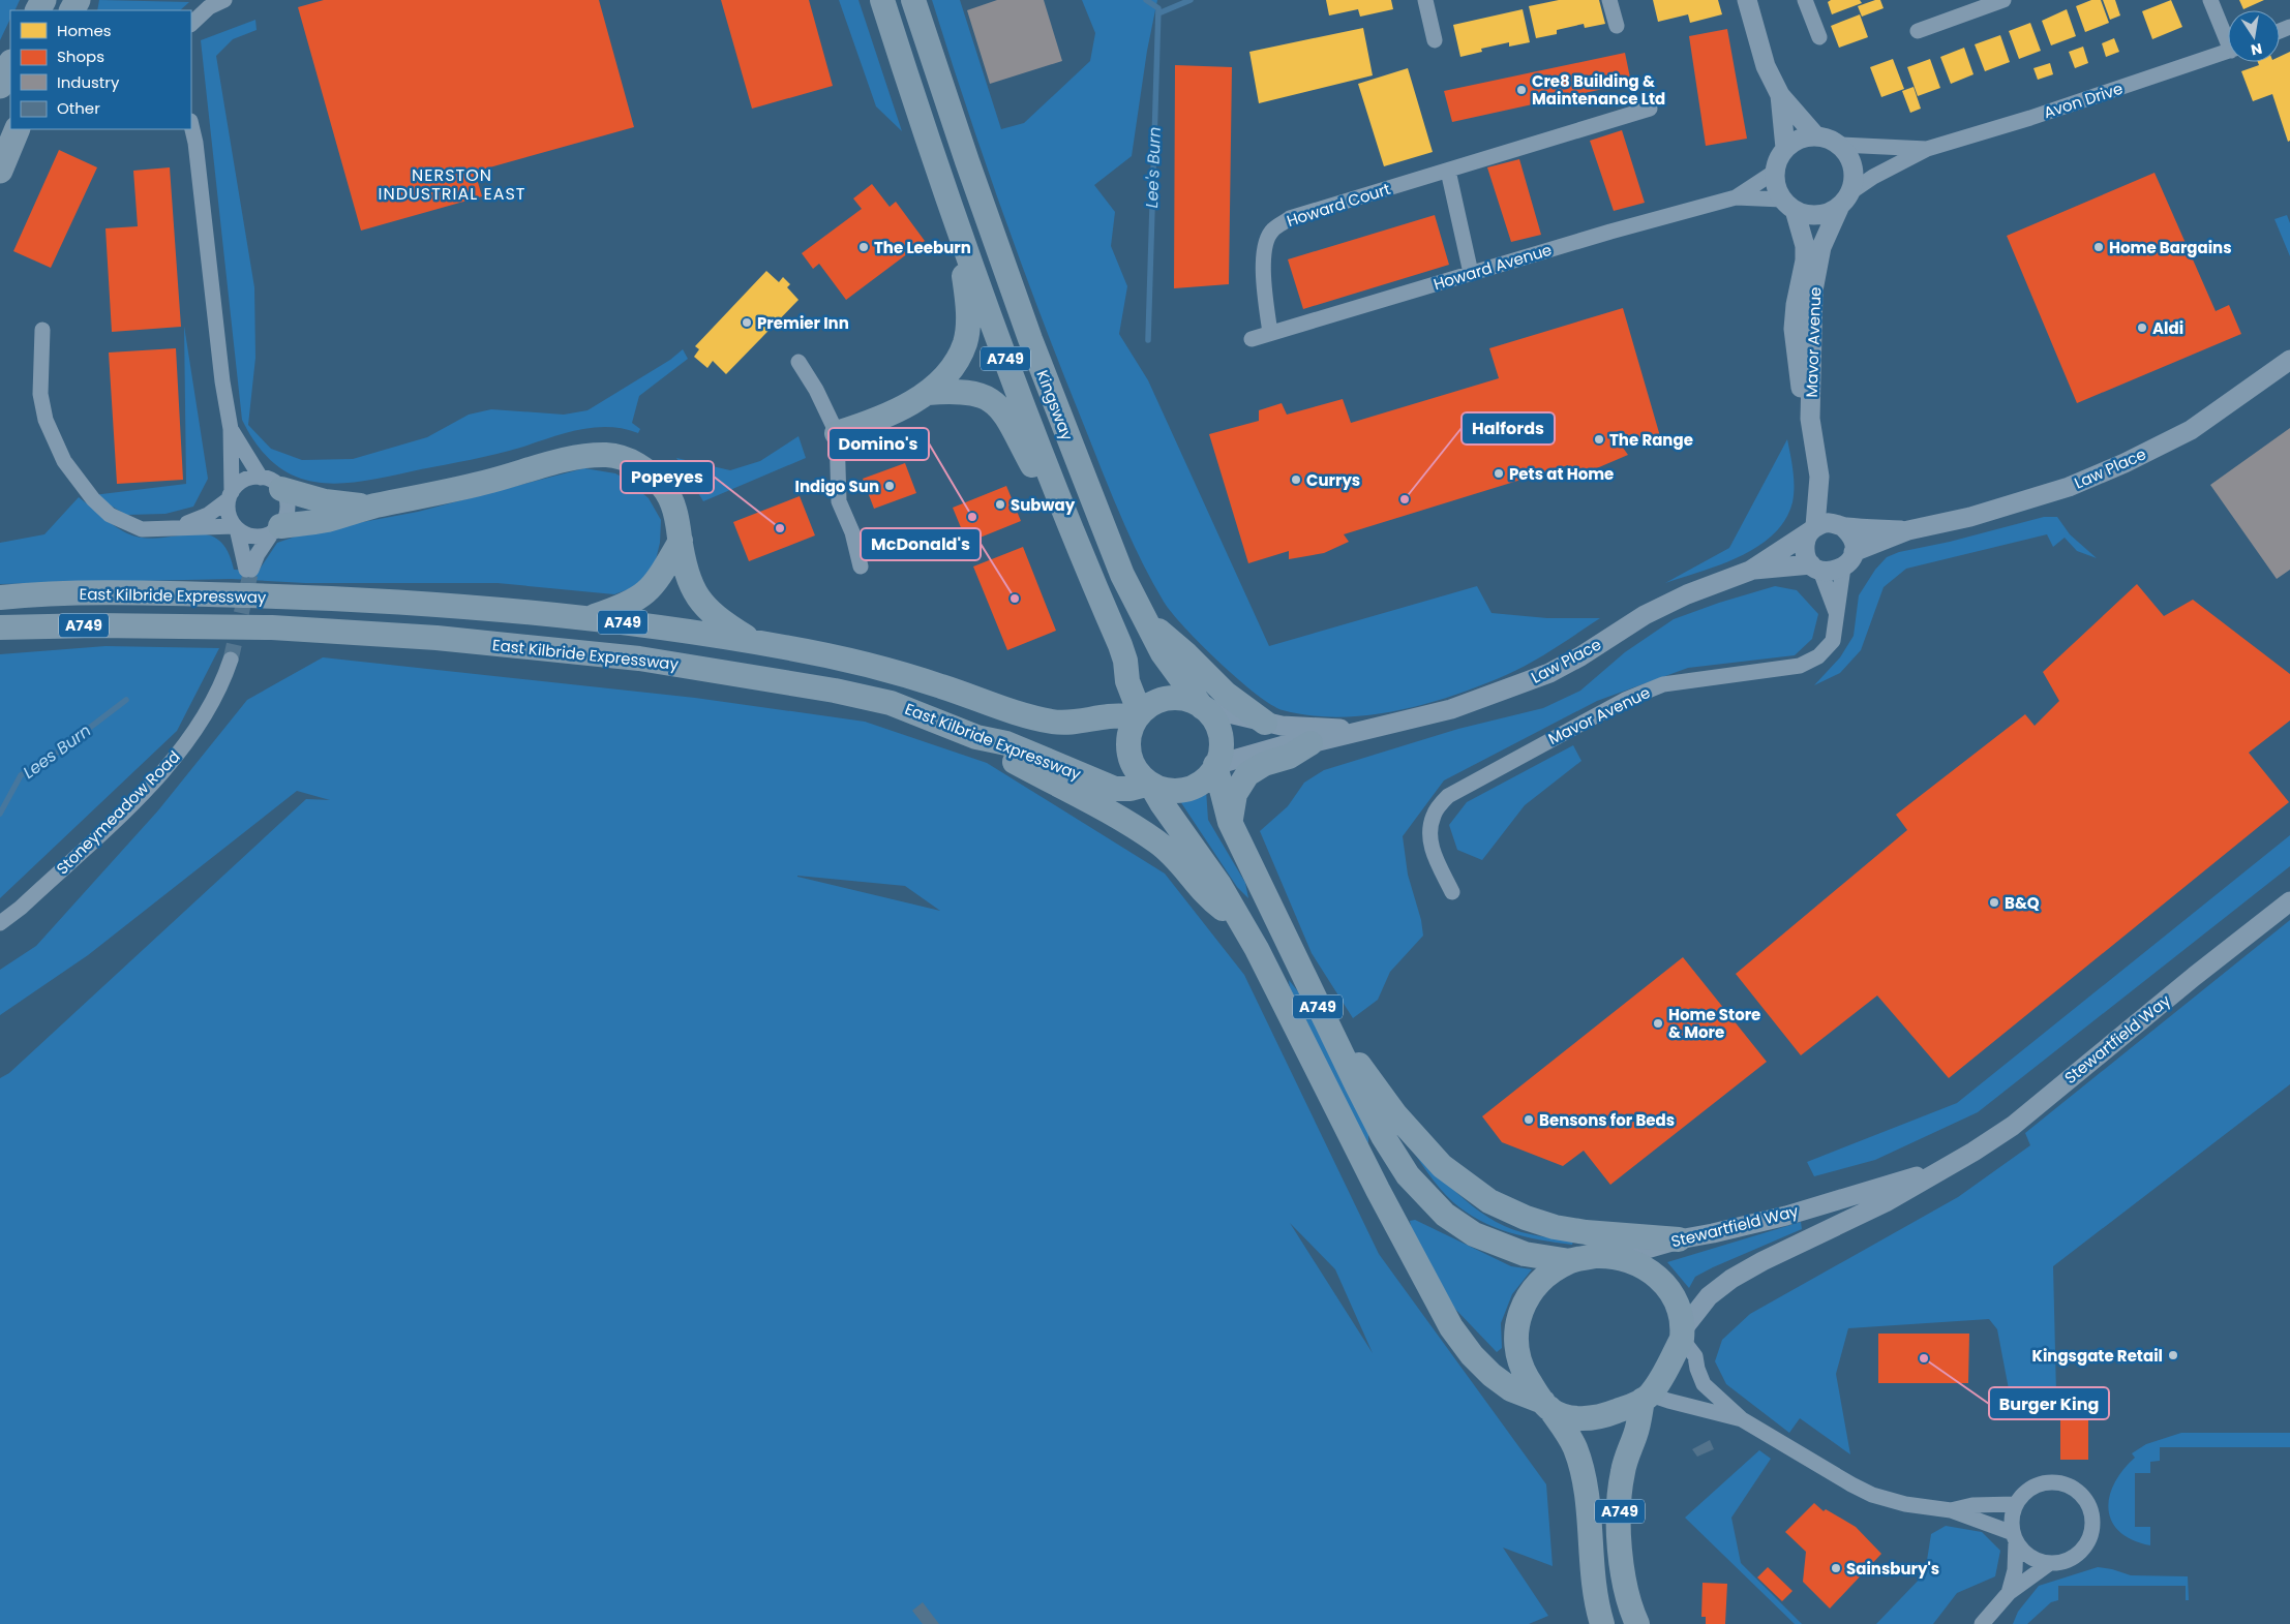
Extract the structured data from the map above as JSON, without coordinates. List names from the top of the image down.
{
  "streets": {
    "main road": ["A749", "Kingsway", "East Kilbride Expressway"],
    "street": [
      "Avon Drive",
      "Howard Court",
      "Howard Avenue",
      "Mavor Avenue",
      "Law Place",
      "Stoneymeadow Road",
      "Stewartfield Way"
    ]
  },
  "crossings": [
    ["Avon Drive", "Howard Avenue"],
    ["Avon Drive", "Mavor Avenue"],
    ["Howard Court", "Howard Avenue"],
    ["Howard Avenue", "Mavor Avenue"],
    ["Mavor Avenue", "Law Place"],
    ["A749", "Kingsway"],
    ["A749", "Law Place"],
    ["A749", "East Kilbride Expressway"],
    ["A749", "Stewartfield Way"],
    ["Kingsway", "Law Place"],
    ["Kingsway", "East Kilbride Expressway"],
    ["Law Place", "East Kilbride Expressway"]
  ],
  "districts": ["NERSTON INDUSTRIAL EAST"],
  "water": ["Lee's Burn", "Lees Burn"],
  "places": [
    "Cre8 Building & Maintenance Ltd",
    "The Leeburn",
    "Home Bargains",
    "Premier Inn",
    "Aldi",
    "The Range",
    "Pets at Home",
    "Currys",
    "Indigo Sun",
    "Halfords",
    "Subway",
    "Domino's",
    "Popeyes",
    "McDonald's",
    "B&Q",
    "Home Store & More",
    "Bensons for Beds",
    "Kingsgate Retail",
    "Burger King",
    "Sainsbury's"
  ],
  "legend": [
    "Homes",
    "Shops",
    "Industry",
    "Other"
  ],
  "north": "bottom"
}
